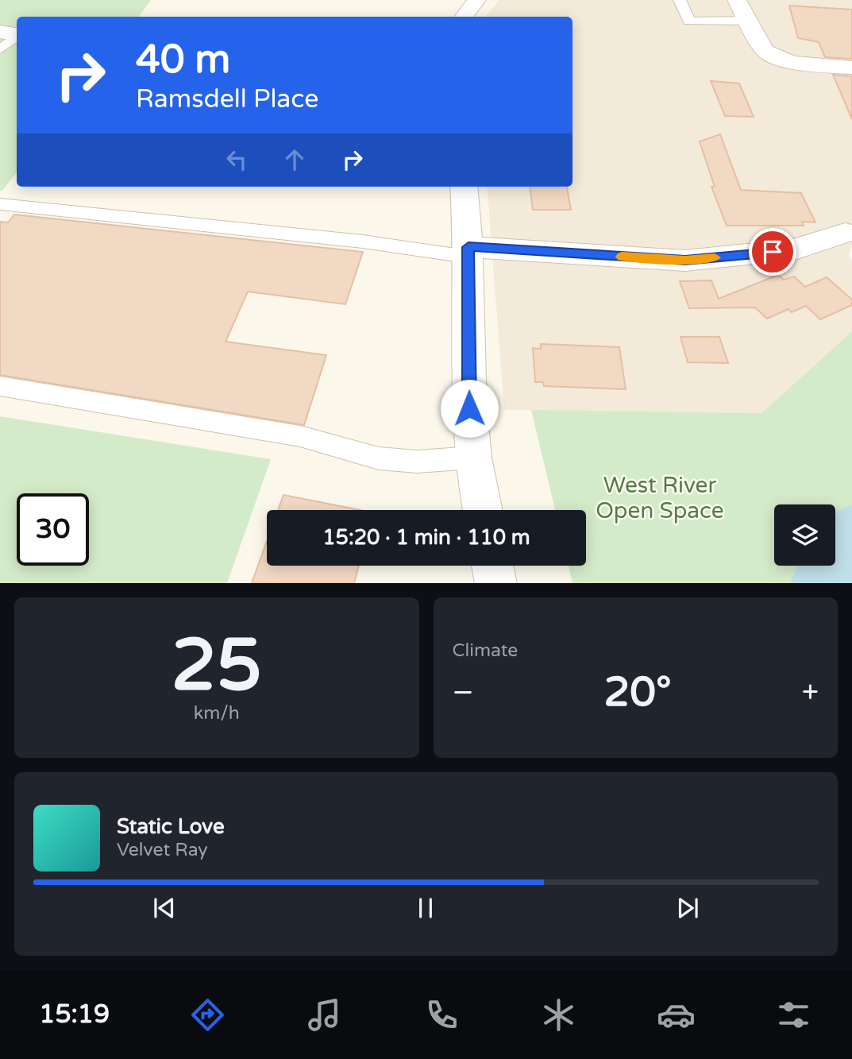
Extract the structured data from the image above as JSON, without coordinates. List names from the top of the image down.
{
  "parks": ["West River Open Space"],
  "page": {
    "turn": ["40 m", "Ramsdell Place"],
    "limit": "30",
    "trip": "15:20 · 1 min · 110 m",
    "tile": [
      ["25", "km/h"],
      "Climate"
    ],
    "heat": ["−", "20°", "+"],
    "song": ["Static Love", "Velvet Ray"],
    "tabs": "15:19"
  }
}
